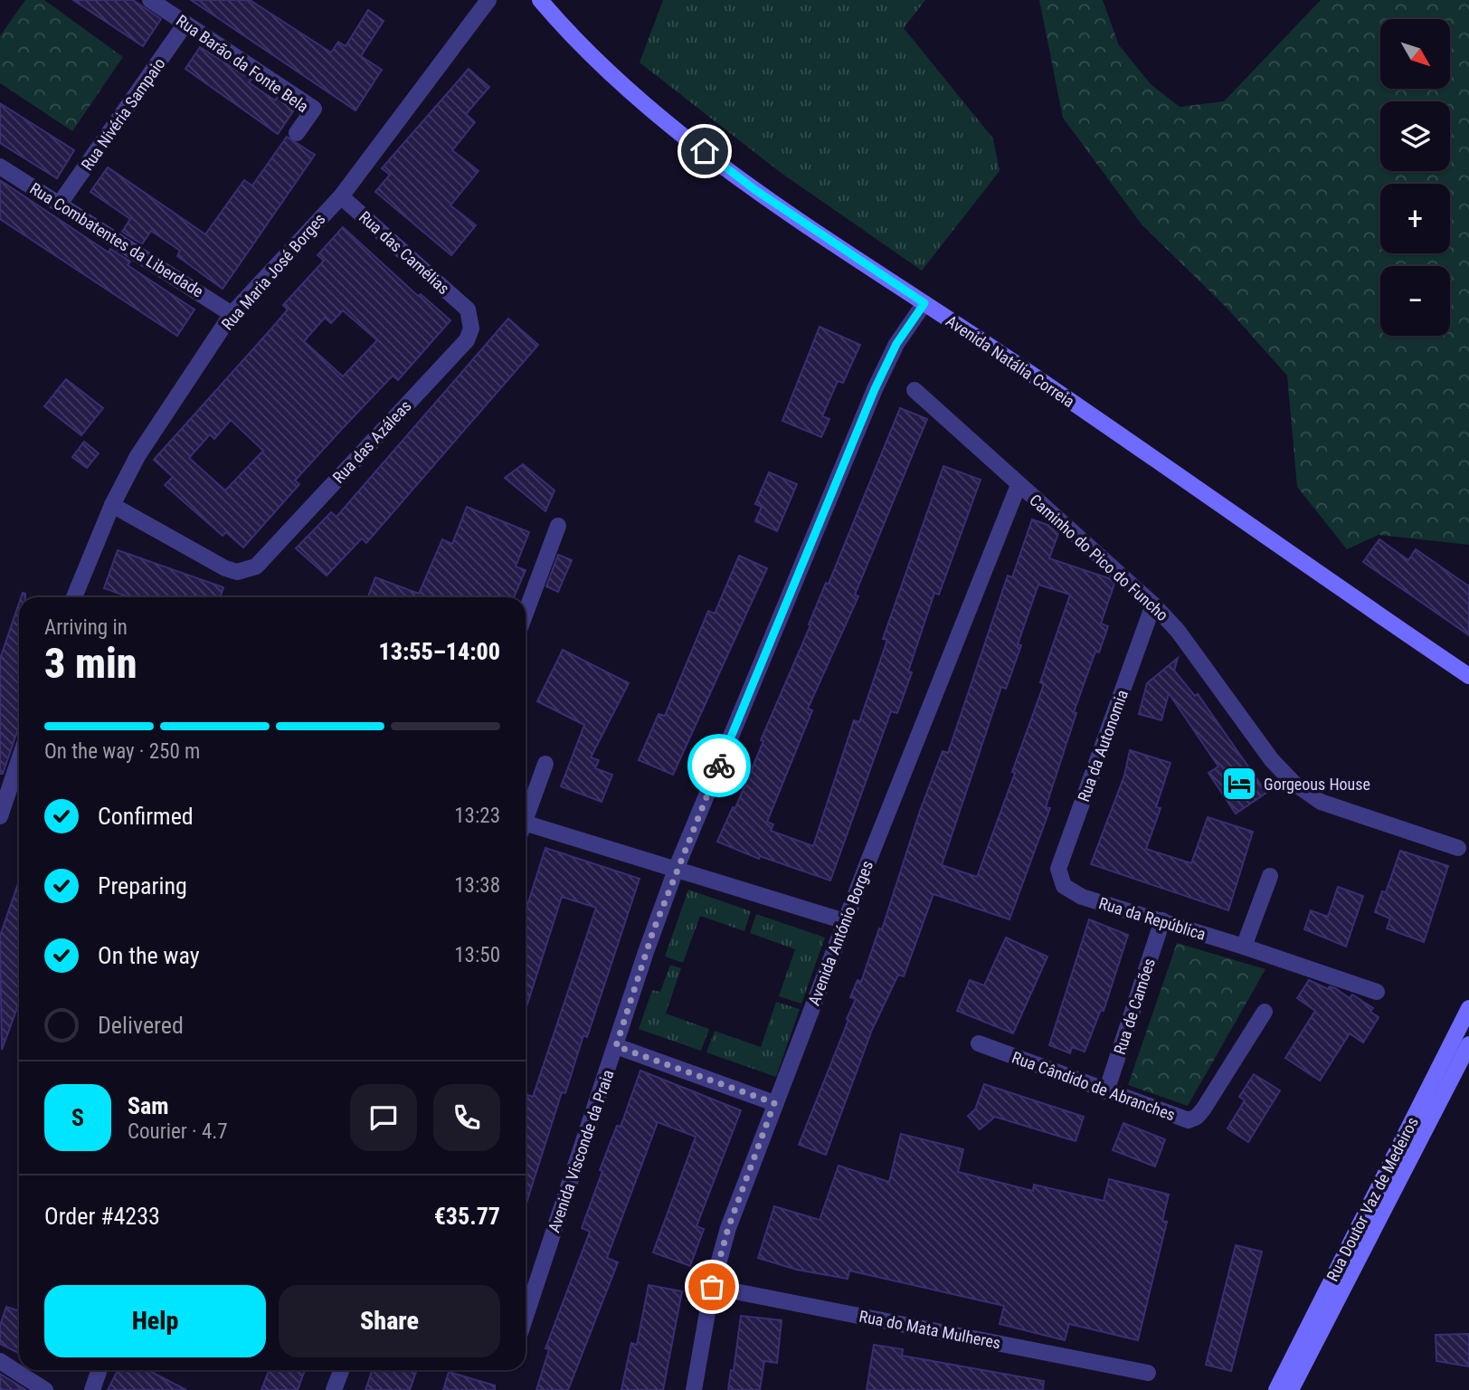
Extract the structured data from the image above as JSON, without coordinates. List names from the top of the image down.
{
  "streets": {
    "street": [
      "Rua Barão da Fonte Bela",
      "Rua Nivéria Sampaio",
      "Rua Combatentes da Liberdade",
      "Rua das Camélias",
      "Rua Maria José Borges",
      "Avenida Natália Correia",
      "Rua das Azáleas",
      "Caminho do Pico do Funcho",
      "Rua da Autonomia",
      "Rua da República",
      "Avenida António Borges",
      "Rua de Camões",
      "Rua Cândido de Abranches",
      "Avenida Visconde da Praia",
      "Rua Doutor Vaz de Medeiros",
      "Rua do Mata Mulheres"
    ]
  },
  "crossings": [
    ["Rua Barão da Fonte Bela", "Rua Nivéria Sampaio"],
    ["Rua Nivéria Sampaio", "Rua Combatentes da Liberdade"],
    ["Rua Combatentes da Liberdade", "Rua Maria José Borges"],
    ["Rua das Camélias", "Rua Maria José Borges"],
    ["Rua das Camélias", "Rua das Azáleas"],
    ["Rua Maria José Borges", "Rua das Azáleas"],
    ["Avenida Natália Correia", "Avenida Visconde da Praia"],
    ["Caminho do Pico do Funcho", "Rua da Autonomia"],
    ["Caminho do Pico do Funcho", "Avenida António Borges"],
    ["Rua da Autonomia", "Rua da República"],
    ["Rua da República", "Rua de Camões"],
    ["Avenida António Borges", "Rua do Mata Mulheres"],
    ["Rua de Camões", "Rua Cândido de Abranches"]
  ],
  "places": {
    "hotel": ["Gorgeous House"]
  },
  "north": "bottom right",
  "page": {
    "map_buttons": ["+", "−"],
    "heading": ["3 min", "Arriving in", "13:55–14:00"],
    "panel": [
      "Sam",
      "Courier · 4.7",
      "Order #4233",
      "€35.77"
    ],
    "bar": "On the way · 250 m",
    "list": [
      ["Confirmed", "13:23"],
      ["Preparing", "13:38"],
      ["On the way", "13:50"],
      "Delivered"
    ],
    "round": "S",
    "buttons": ["Help", "Share"]
  }
}
